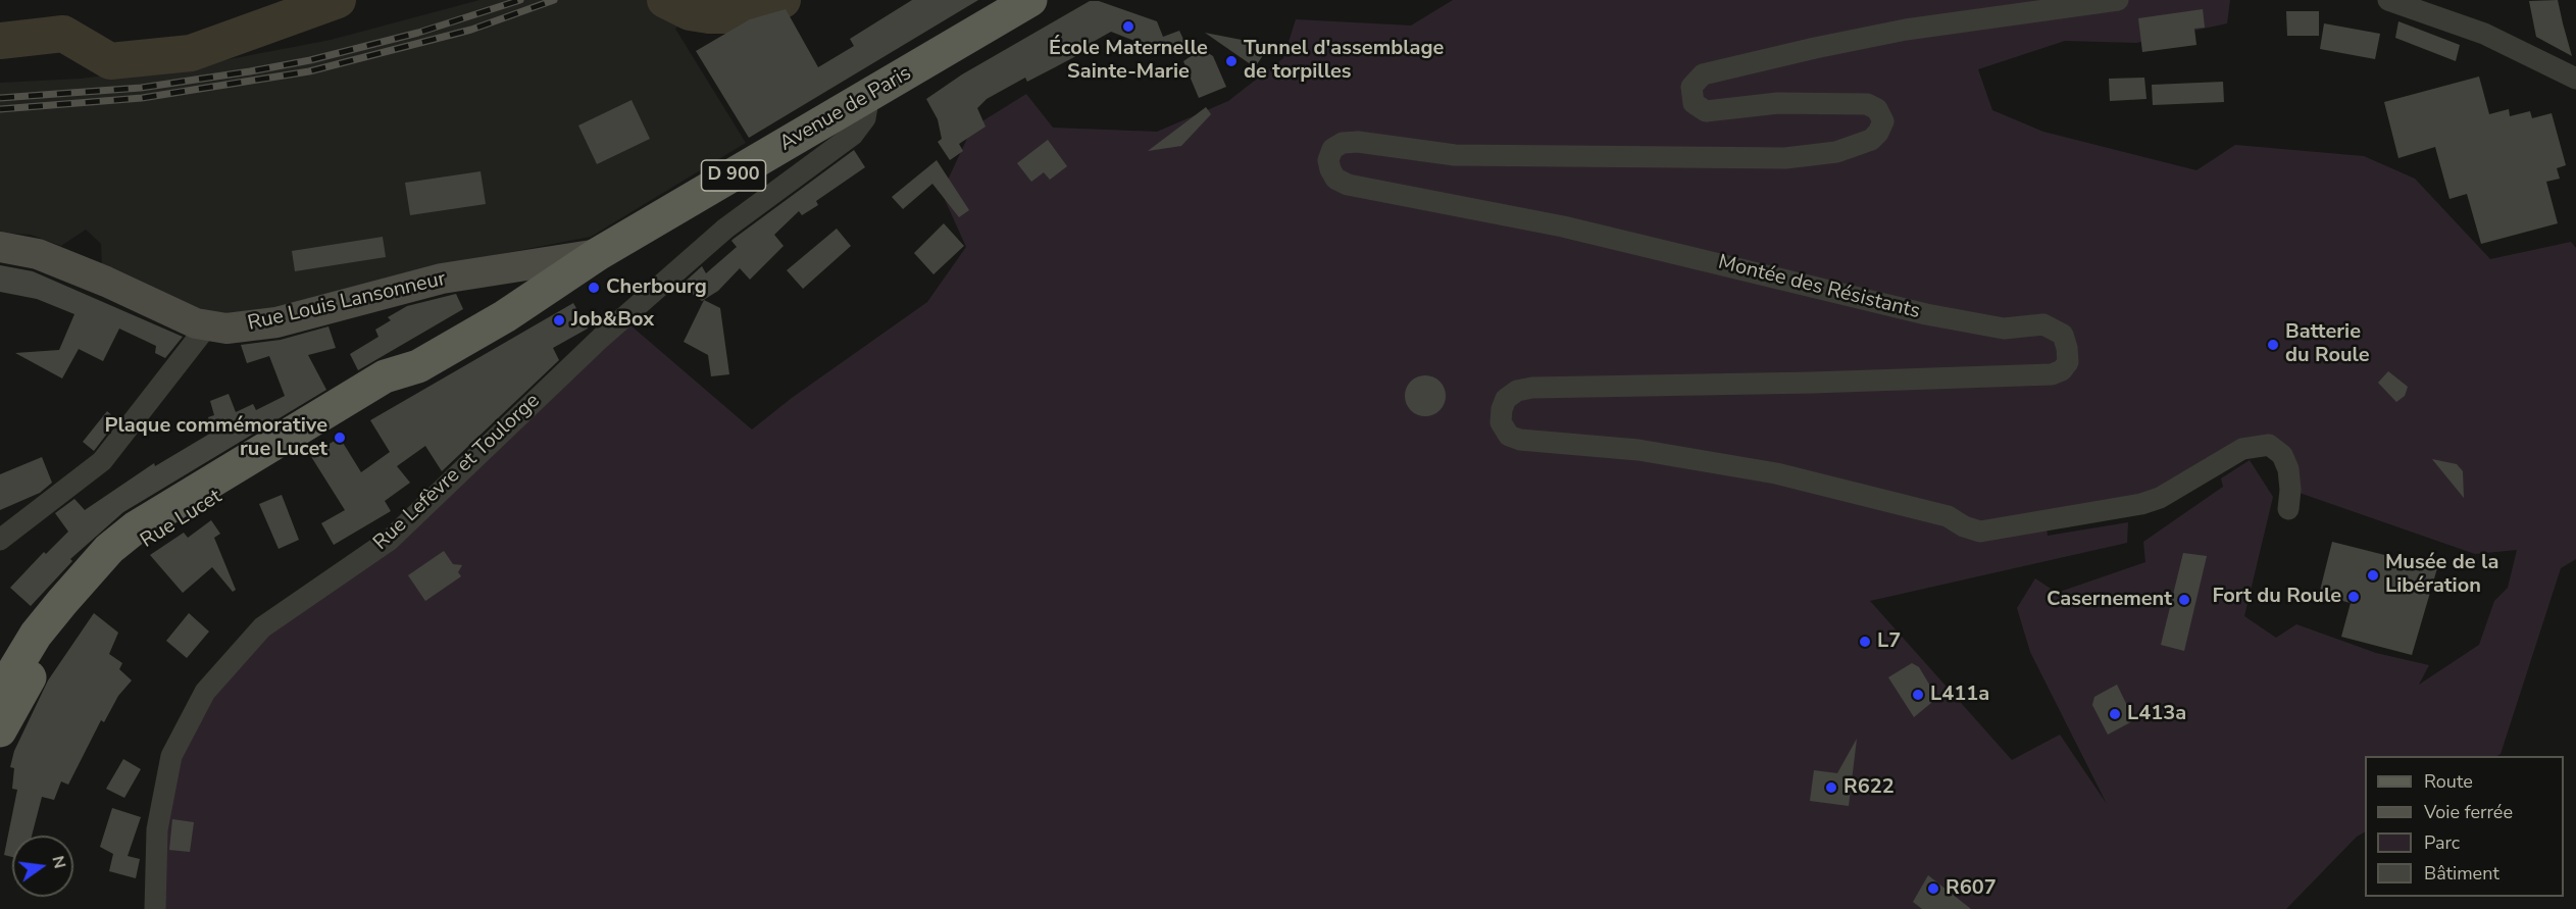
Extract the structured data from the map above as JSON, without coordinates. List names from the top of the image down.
{
  "streets": {
    "main road": [
      "Avenue de Paris",
      "D 900",
      "Rue Louis Lansonneur",
      "Rue Lucet"
    ],
    "street": ["Montée des Résistants", "Rue Lefèvre et Toulorge"]
  },
  "crossings": [
    ["Avenue de Paris", "Rue Louis Lansonneur"],
    ["Avenue de Paris", "Rue Lefèvre et Toulorge"],
    ["Avenue de Paris", "Rue Lucet"],
    ["Rue Louis Lansonneur", "Rue Lucet"]
  ],
  "places": [
    "École Maternelle Sainte-Marie",
    "Tunnel d'assemblage de torpilles",
    "Cherbourg",
    "Job&Box",
    "Batterie du Roule",
    "Plaque commémorative rue Lucet",
    "Musée de la Libération",
    "Fort du Roule",
    "Casernement",
    "L7",
    "L411a",
    "L413a",
    "R622",
    "R607"
  ],
  "legend": [
    "Route",
    "Voie ferrée",
    "Parc",
    "Bâtiment"
  ],
  "north": "right"
}
